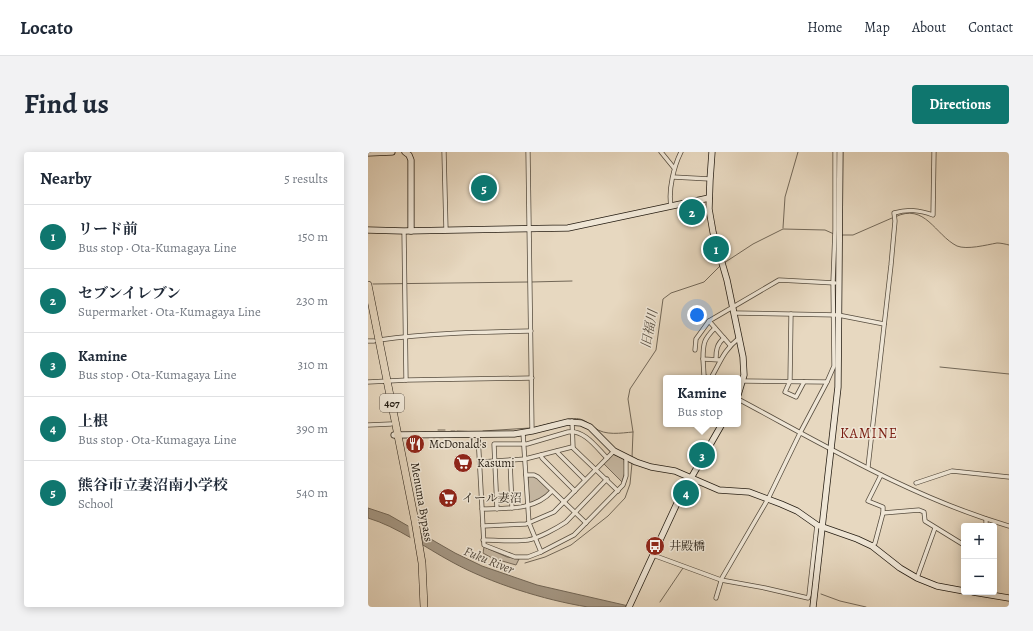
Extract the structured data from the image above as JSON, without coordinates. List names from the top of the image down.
{
  "streets": {
    "highway": ["407", "Menuma Bypass"]
  },
  "districts": ["KAMINE"],
  "water": ["旧福川", "Fuku River"],
  "places": {
    "restaurant": ["McDonald's"],
    "supermarket": ["Kasumi", "イール妻沼"],
    "bus stop": ["井殿橋"]
  },
  "page": {
    "header": "Locato",
    "nav": [
      "Home",
      "Map",
      "About",
      "Contact"
    ],
    "title": "Find us",
    "buttons": "Directions",
    "heading": ["Nearby", "5 results"],
    "pins": [
      "5",
      "2",
      "1",
      "3",
      "4"
    ],
    "list": [
      {
        "mark": "1",
        "name": "リード前",
        "note": "Bus stop · Ota-Kumagaya Line",
        "value": "150 m"
      },
      {
        "mark": "2",
        "name": "セブンイレブン",
        "note": "Supermarket · Ota-Kumagaya Line",
        "value": "230 m"
      },
      {
        "mark": "3",
        "name": "Kamine",
        "note": "Bus stop · Ota-Kumagaya Line",
        "value": "310 m"
      },
      {
        "mark": "4",
        "name": "上根",
        "note": "Bus stop · Ota-Kumagaya Line",
        "value": "390 m"
      },
      {
        "mark": "5",
        "name": "熊谷市立妻沼南小学校",
        "note": "School",
        "value": "540 m"
      }
    ],
    "popup": ["Kamine", "Bus stop"],
    "map_buttons": ["+", "−"]
  }
}
